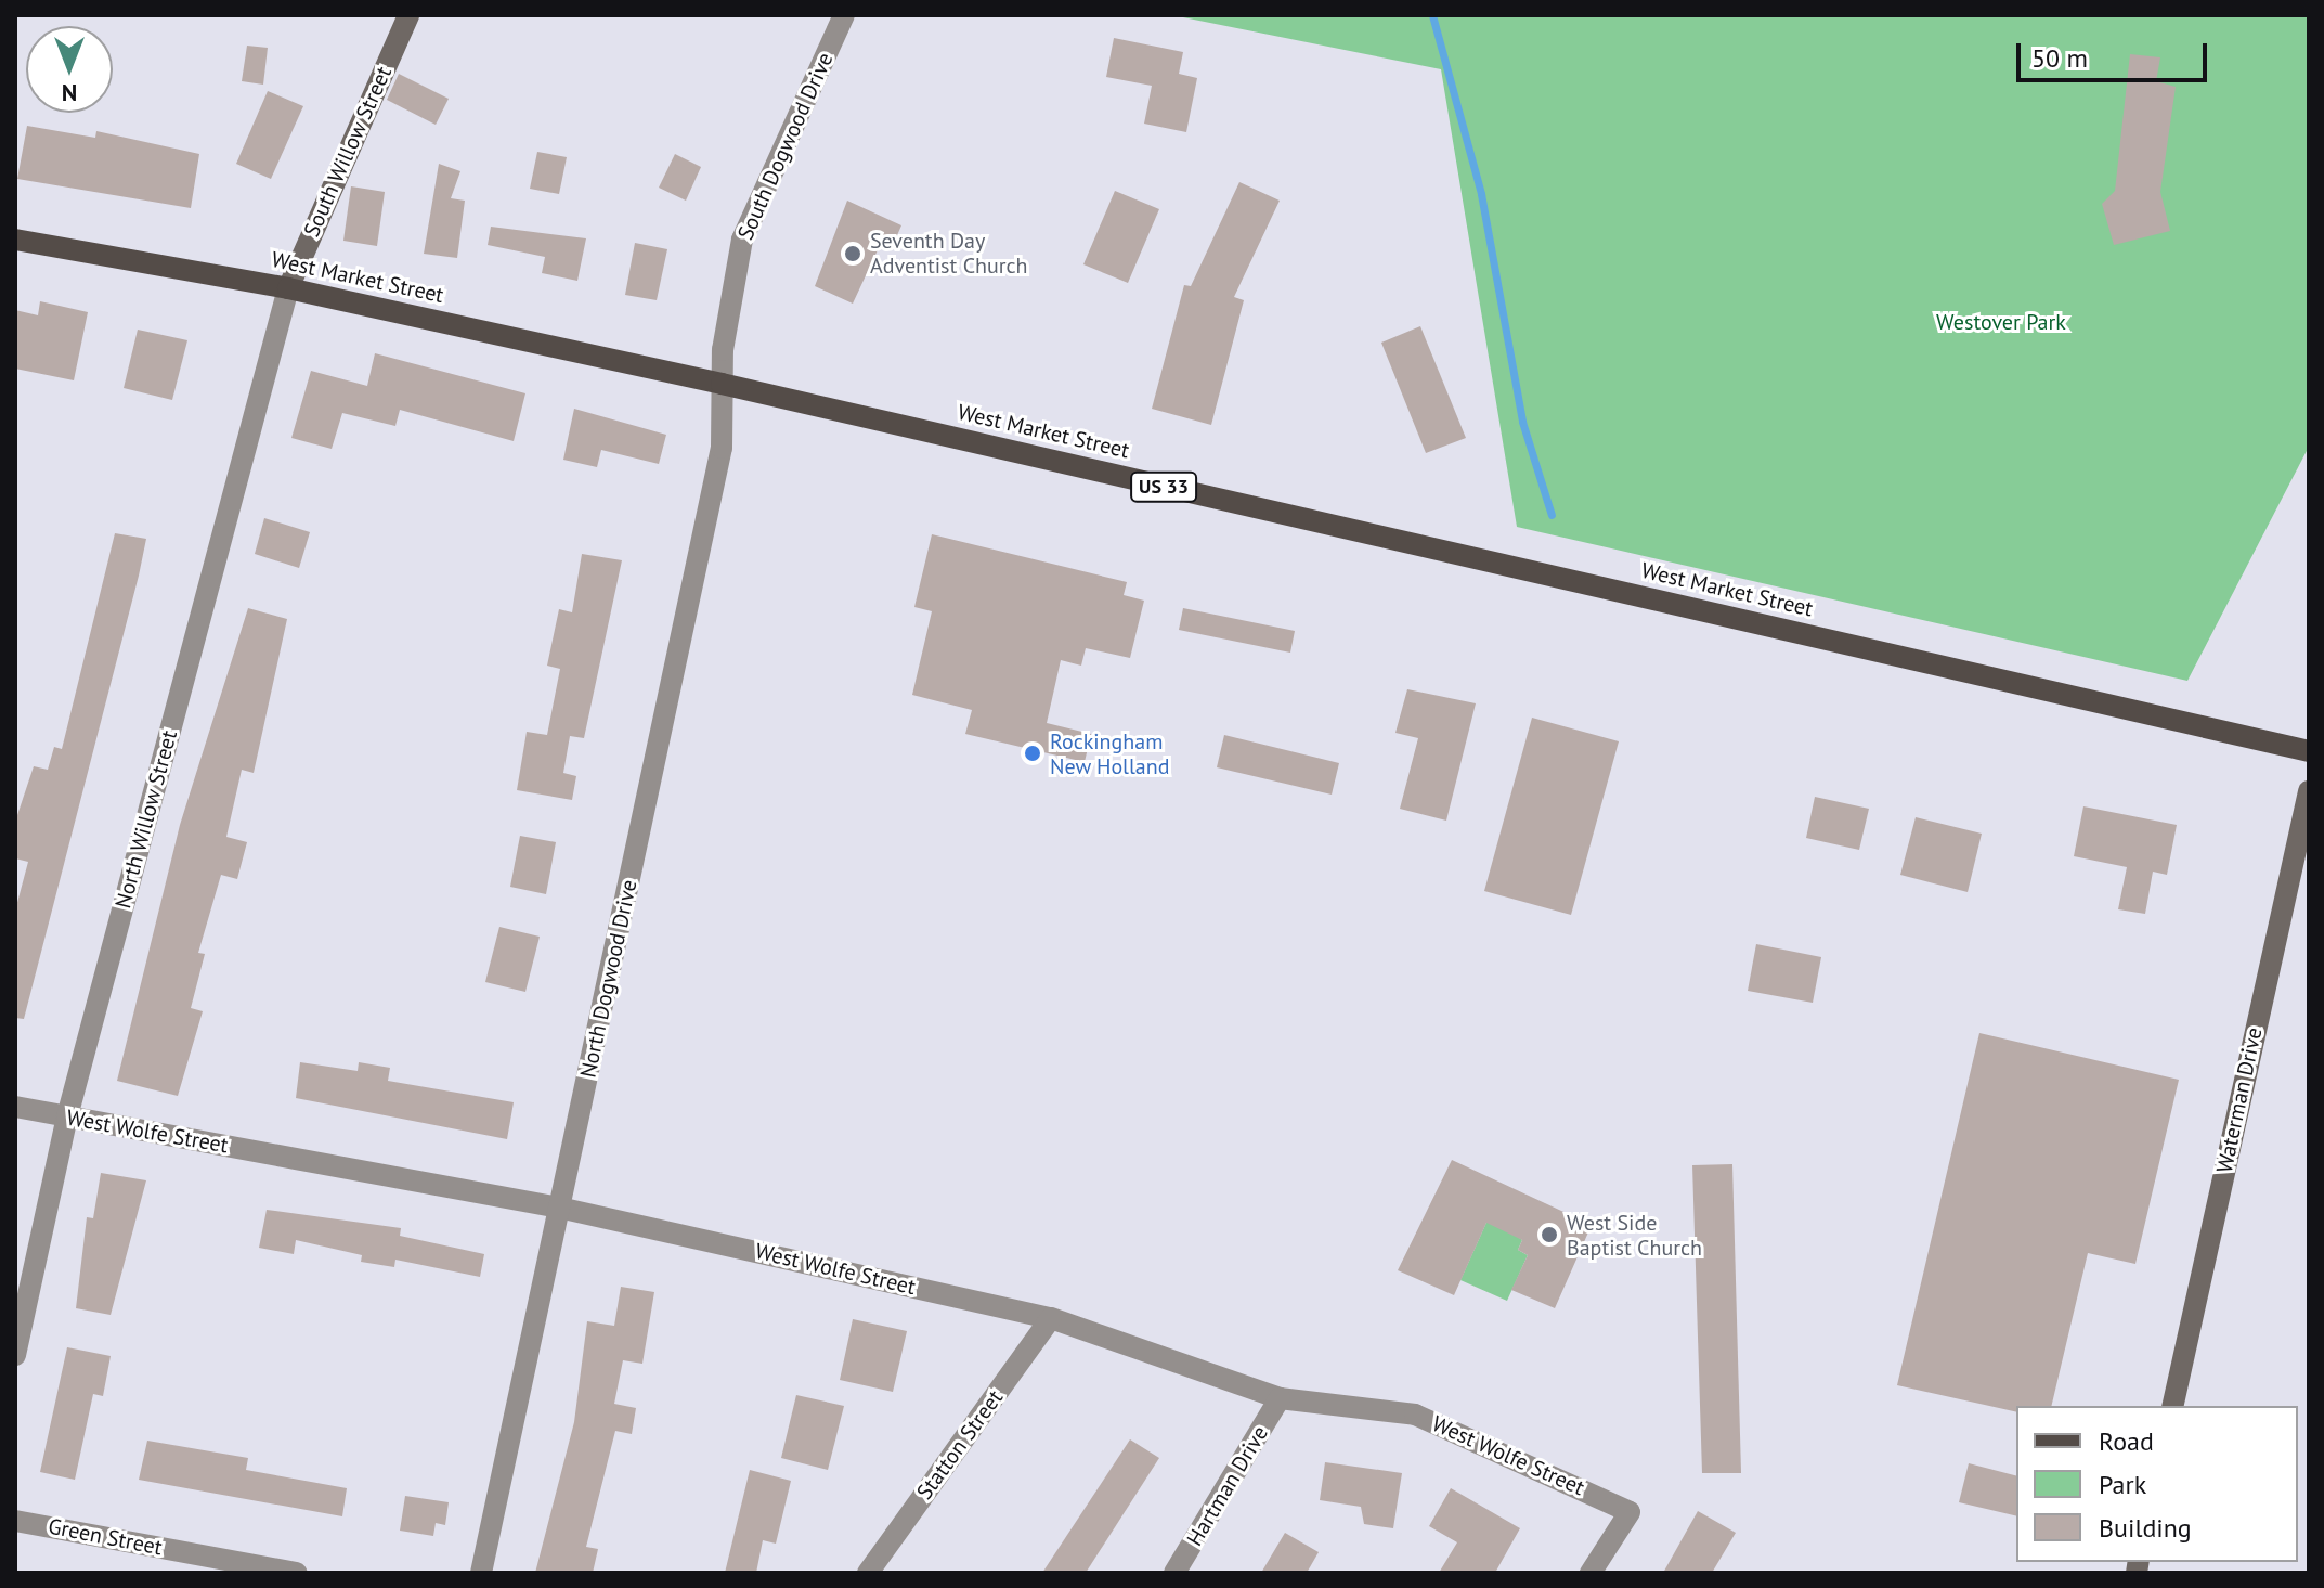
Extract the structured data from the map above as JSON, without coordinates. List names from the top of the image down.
{
  "streets": {
    "main road": ["West Market Street", "US 33"],
    "street": [
      "South Dogwood Drive",
      "South Willow Street",
      "North Willow Street",
      "North Dogwood Drive",
      "Waterman Drive",
      "West Wolfe Street",
      "Statton Street",
      "Hartman Drive",
      "Green Street"
    ]
  },
  "crossings": [
    ["South Dogwood Drive", "West Market Street"],
    ["South Dogwood Drive", "North Dogwood Drive"],
    ["South Willow Street", "West Market Street"],
    ["South Willow Street", "North Willow Street"],
    ["West Market Street", "North Willow Street"],
    ["West Market Street", "North Dogwood Drive"],
    ["North Willow Street", "West Wolfe Street"],
    ["North Dogwood Drive", "West Wolfe Street"],
    ["West Wolfe Street", "Statton Street"],
    ["West Wolfe Street", "Hartman Drive"]
  ],
  "parks": ["Westover Park"],
  "places": ["Seventh Day Adventist Church", "Rockingham New Holland", "West Side Baptist Church"],
  "legend": ["Road", "Park", "Building"],
  "scale_bar": "50 m",
  "north": "bottom"
}
